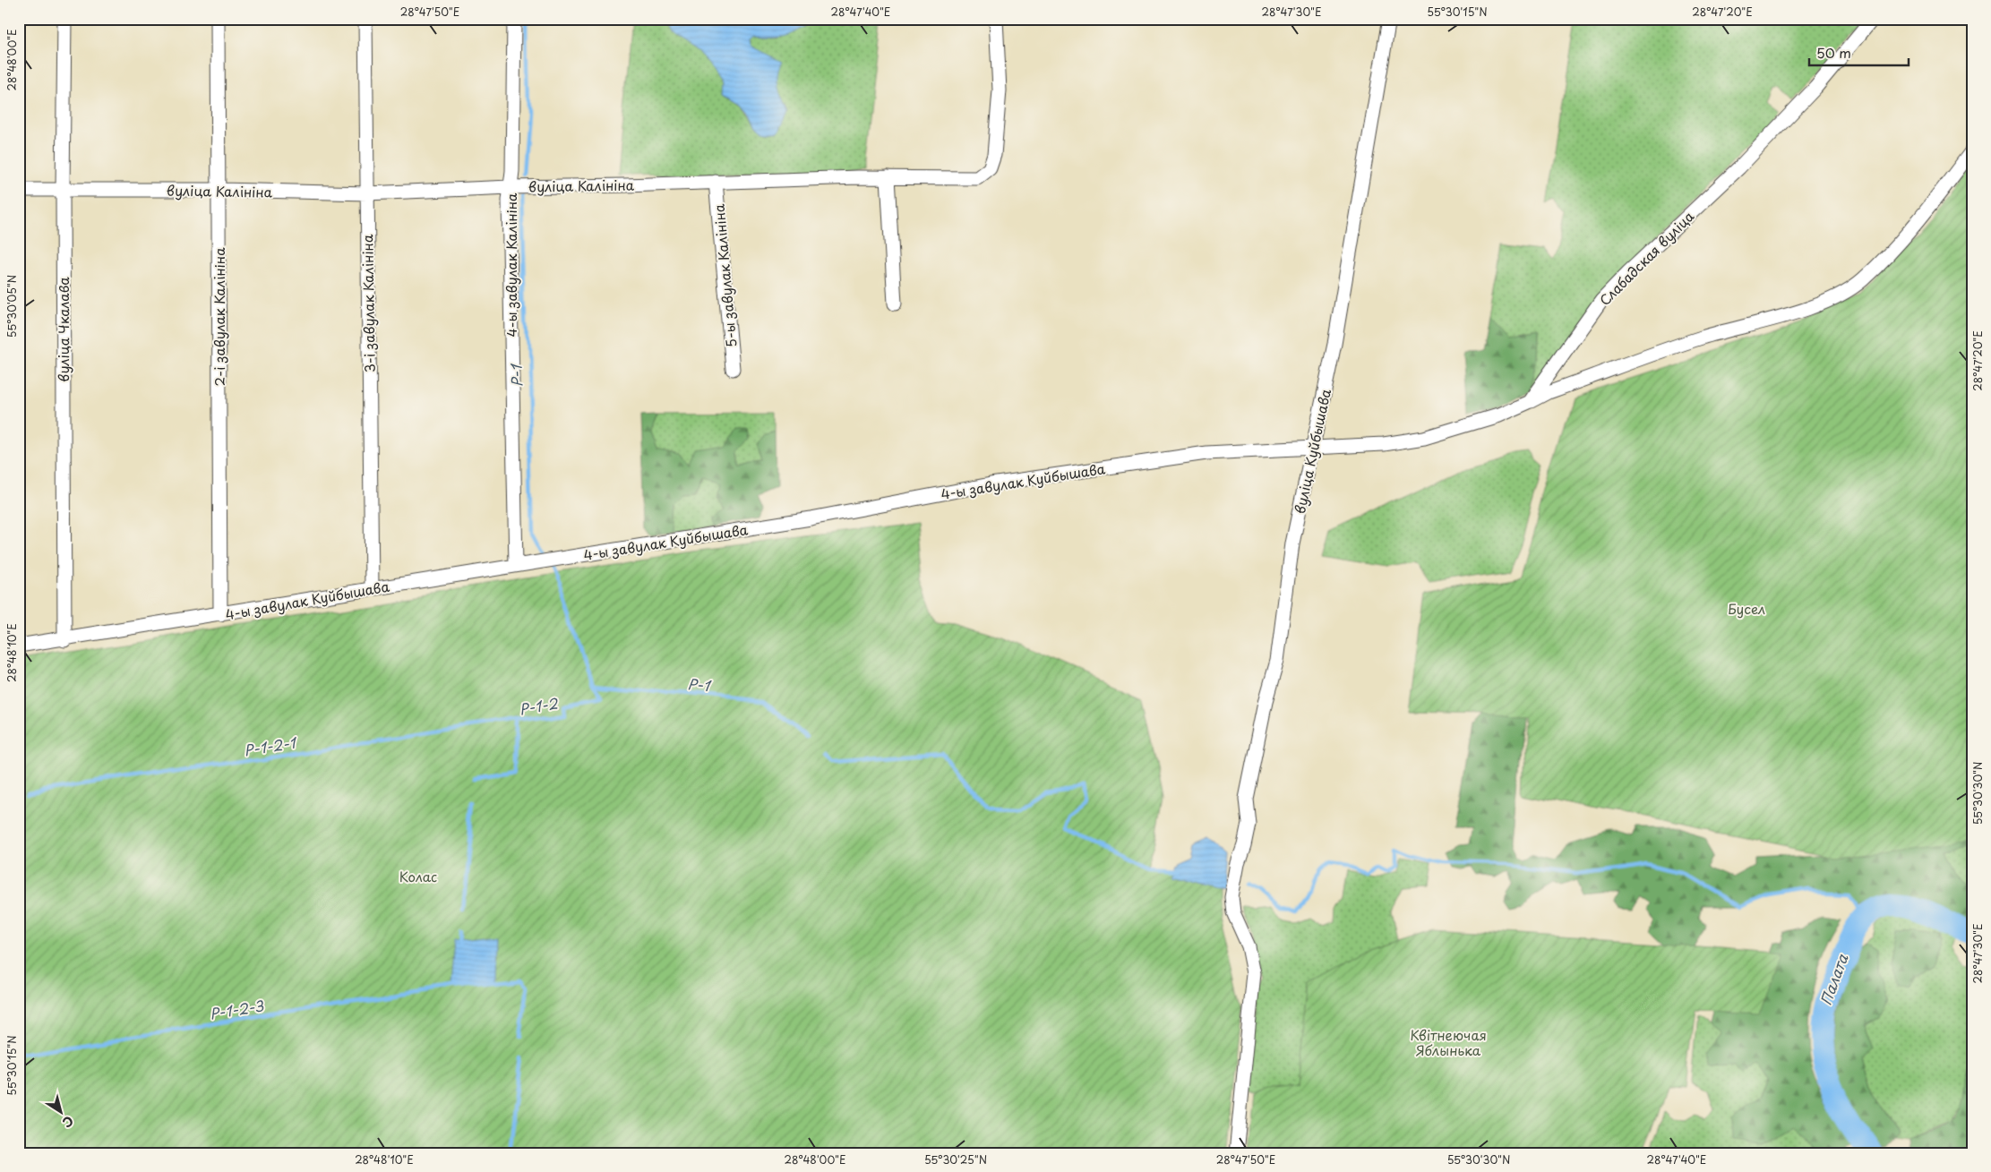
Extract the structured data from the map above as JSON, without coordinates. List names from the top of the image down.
{
  "streets": {
    "street": [
      "вуліца Калініна",
      "Слабадская вуліца",
      "4-ы завулак Калініна",
      "5-ы завулак Калініна",
      "3-і завулак Калініна",
      "2-і завулак Калініна",
      "вуліца Чкалава",
      "вуліца Куйбышава",
      "4-ы завулак Куйбышава"
    ]
  },
  "crossings": [
    ["вуліца Калініна", "4-ы завулак Калініна"],
    ["вуліца Калініна", "5-ы завулак Калініна"],
    ["вуліца Калініна", "3-і завулак Калініна"],
    ["вуліца Калініна", "2-і завулак Калініна"],
    ["вуліца Калініна", "вуліца Чкалава"],
    ["4-ы завулак Калініна", "4-ы завулак Куйбышава"],
    ["3-і завулак Калініна", "4-ы завулак Куйбышава"],
    ["2-і завулак Калініна", "4-ы завулак Куйбышава"],
    ["вуліца Чкалава", "4-ы завулак Куйбышава"],
    ["вуліца Куйбышава", "4-ы завулак Куйбышава"]
  ],
  "water": [
    "P-1",
    "P-1-2",
    "P-1-2-1",
    "Палата",
    "P-1-2-3"
  ],
  "parks": ["Бусел", "Колас", "Квітнеючая Яблынька"],
  "scale_bar": "50 m",
  "north": "bottom right",
  "coordinates": [
    "28°47'50\"E",
    "28°47'40\"E",
    "28°47'30\"E",
    "55°30'15\"N",
    "28°47'20\"E",
    "28°48'00\"E",
    "55°30'05\"N",
    "28°48'10\"E",
    "55°30'30\"N",
    "55°30'25\"N"
  ]
}
